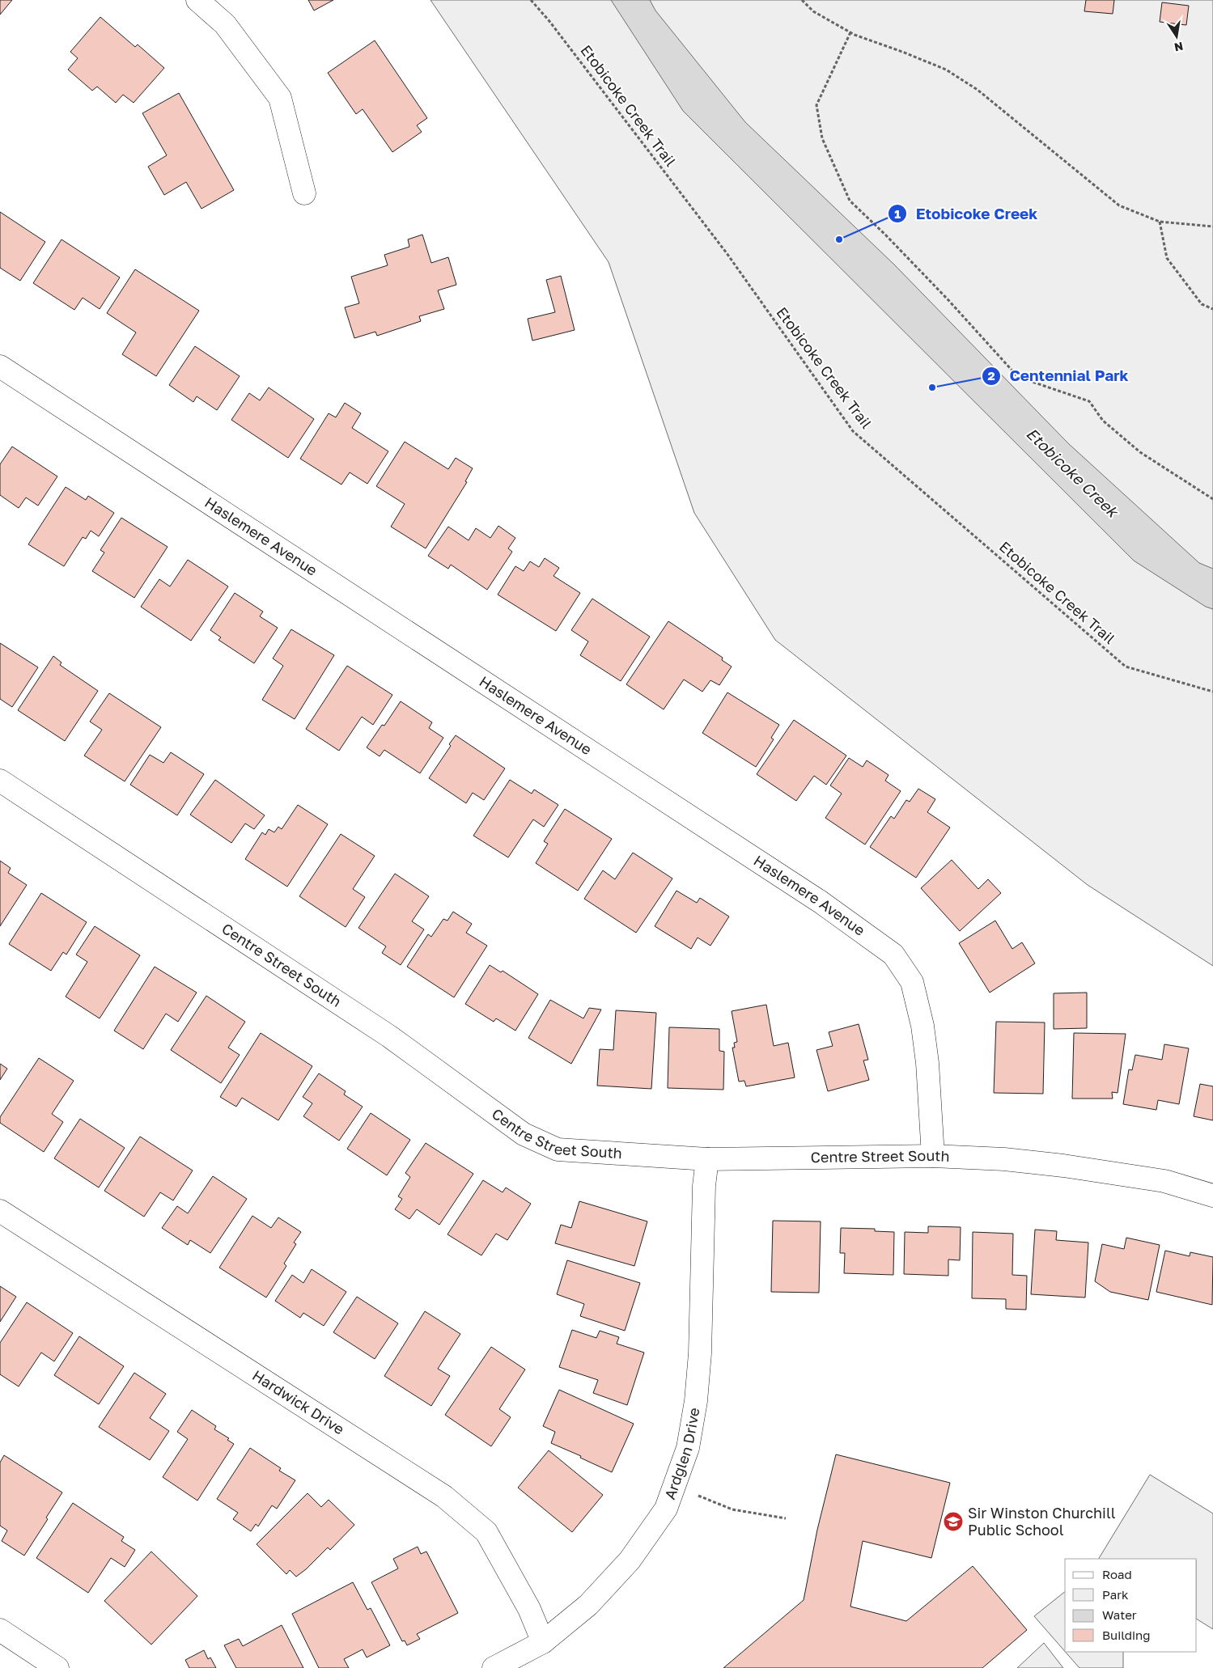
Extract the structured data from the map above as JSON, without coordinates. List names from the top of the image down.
{
  "streets": {
    "street": [
      "Haslemere Avenue",
      "Centre Street South",
      "Hardwick Drive",
      "Ardglen Drive"
    ],
    "path": ["Etobicoke Creek Trail"]
  },
  "crossings": [
    ["Haslemere Avenue", "Centre Street South"],
    ["Centre Street South", "Ardglen Drive"],
    ["Hardwick Drive", "Ardglen Drive"]
  ],
  "water": ["Etobicoke Creek"],
  "places": {
    "other": ["Etobicoke Creek", "Centennial Park"],
    "school or university": ["Sir Winston Churchill Public School"]
  },
  "legend": [
    "Road",
    "Park",
    "Water",
    "Building"
  ],
  "north": "bottom"
}
